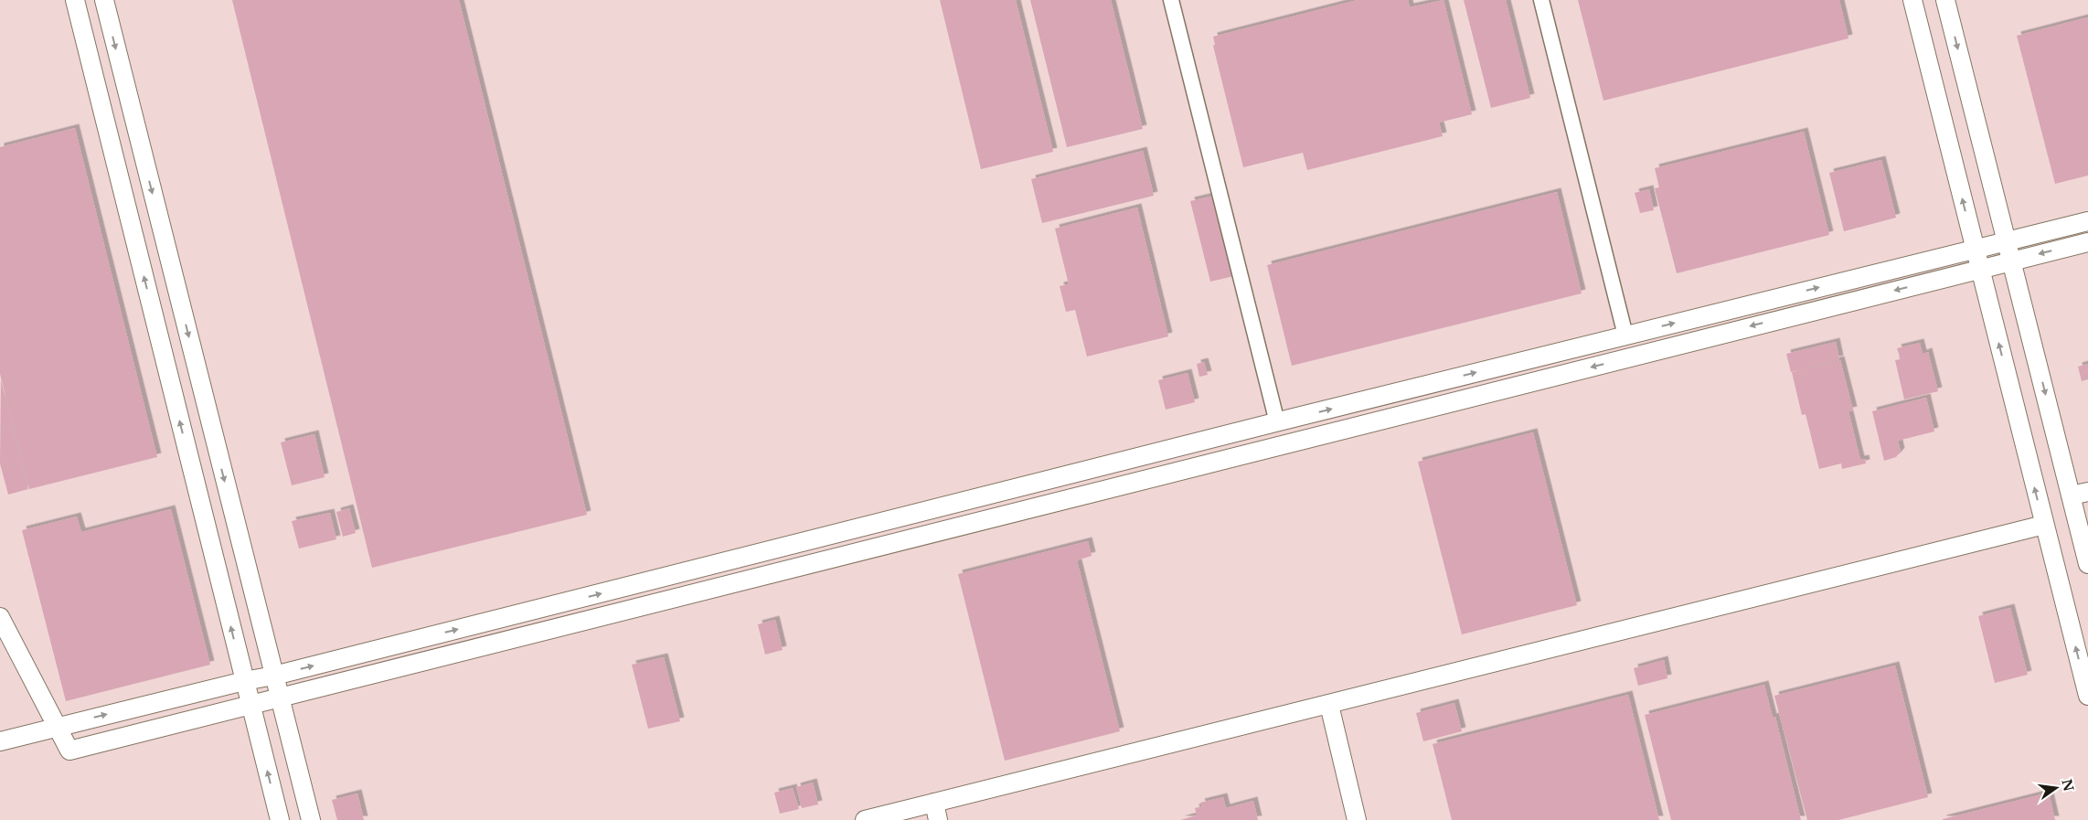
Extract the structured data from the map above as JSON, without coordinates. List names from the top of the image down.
{
  "north": "right"
}
